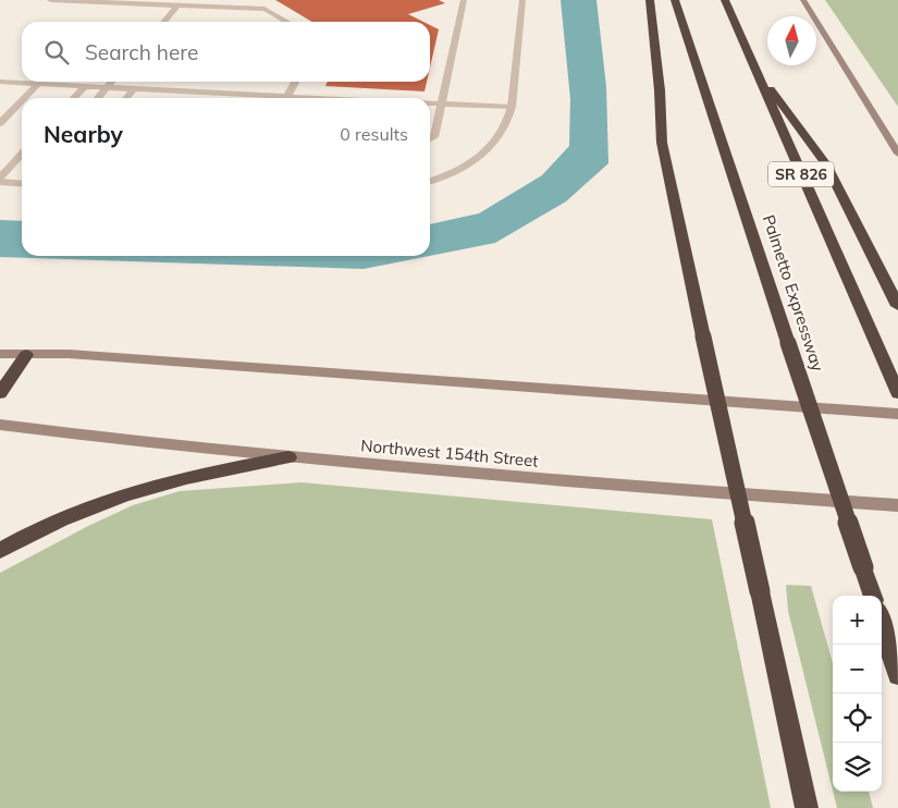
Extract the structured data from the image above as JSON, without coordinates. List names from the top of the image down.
{
  "streets": {
    "highway": ["SR 826", "Palmetto Expressway"],
    "main road": ["Northwest 154th Street"]
  },
  "north": "top",
  "page": {
    "search": "Search here",
    "heading": ["Nearby", "0 results"],
    "map_buttons": ["+", "−"]
  }
}
